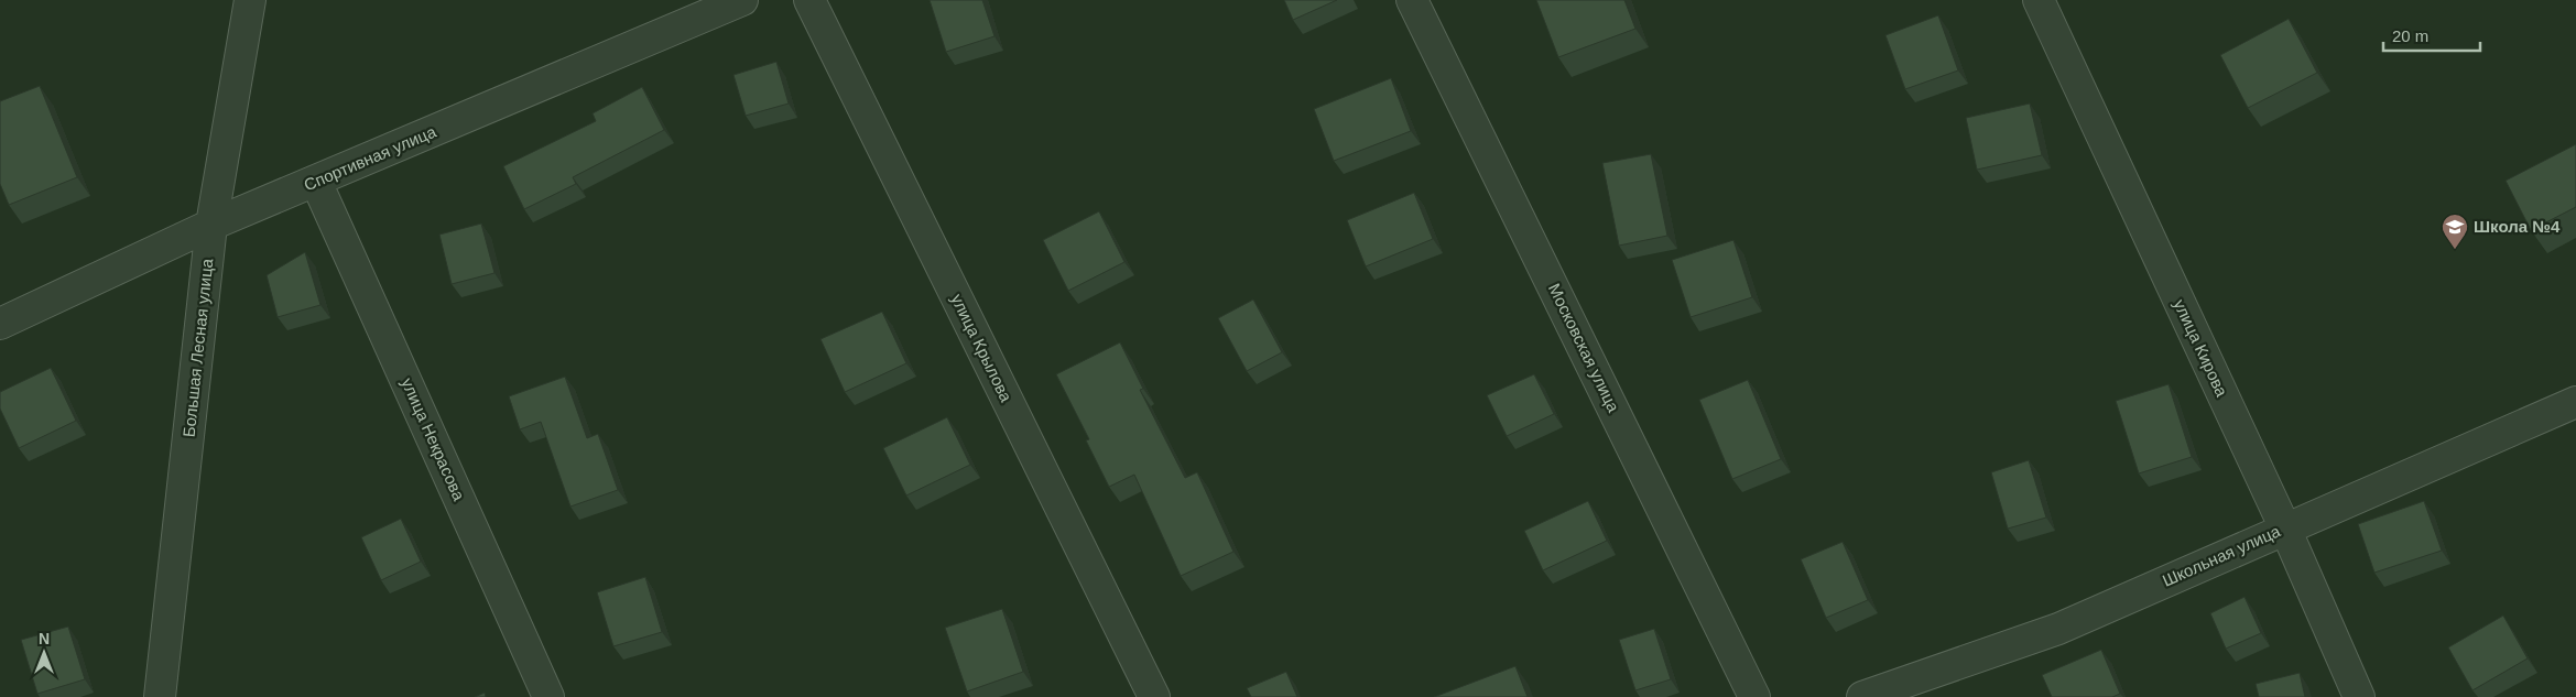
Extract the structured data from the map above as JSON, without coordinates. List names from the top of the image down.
{
  "streets": {
    "street": [
      "Спортивная улица",
      "Большая Лесная улица",
      "улица Крылова",
      "Московская улица",
      "улица Кирова",
      "улица Некрасова",
      "Школьная улица"
    ]
  },
  "crossings": [
    ["Спортивная улица", "Большая Лесная улица"],
    ["Спортивная улица", "улица Некрасова"],
    ["улица Кирова", "Школьная улица"]
  ],
  "places": {
    "school or university": ["Школа №4"]
  },
  "scale_bar": "20 m",
  "north": "top"
}
